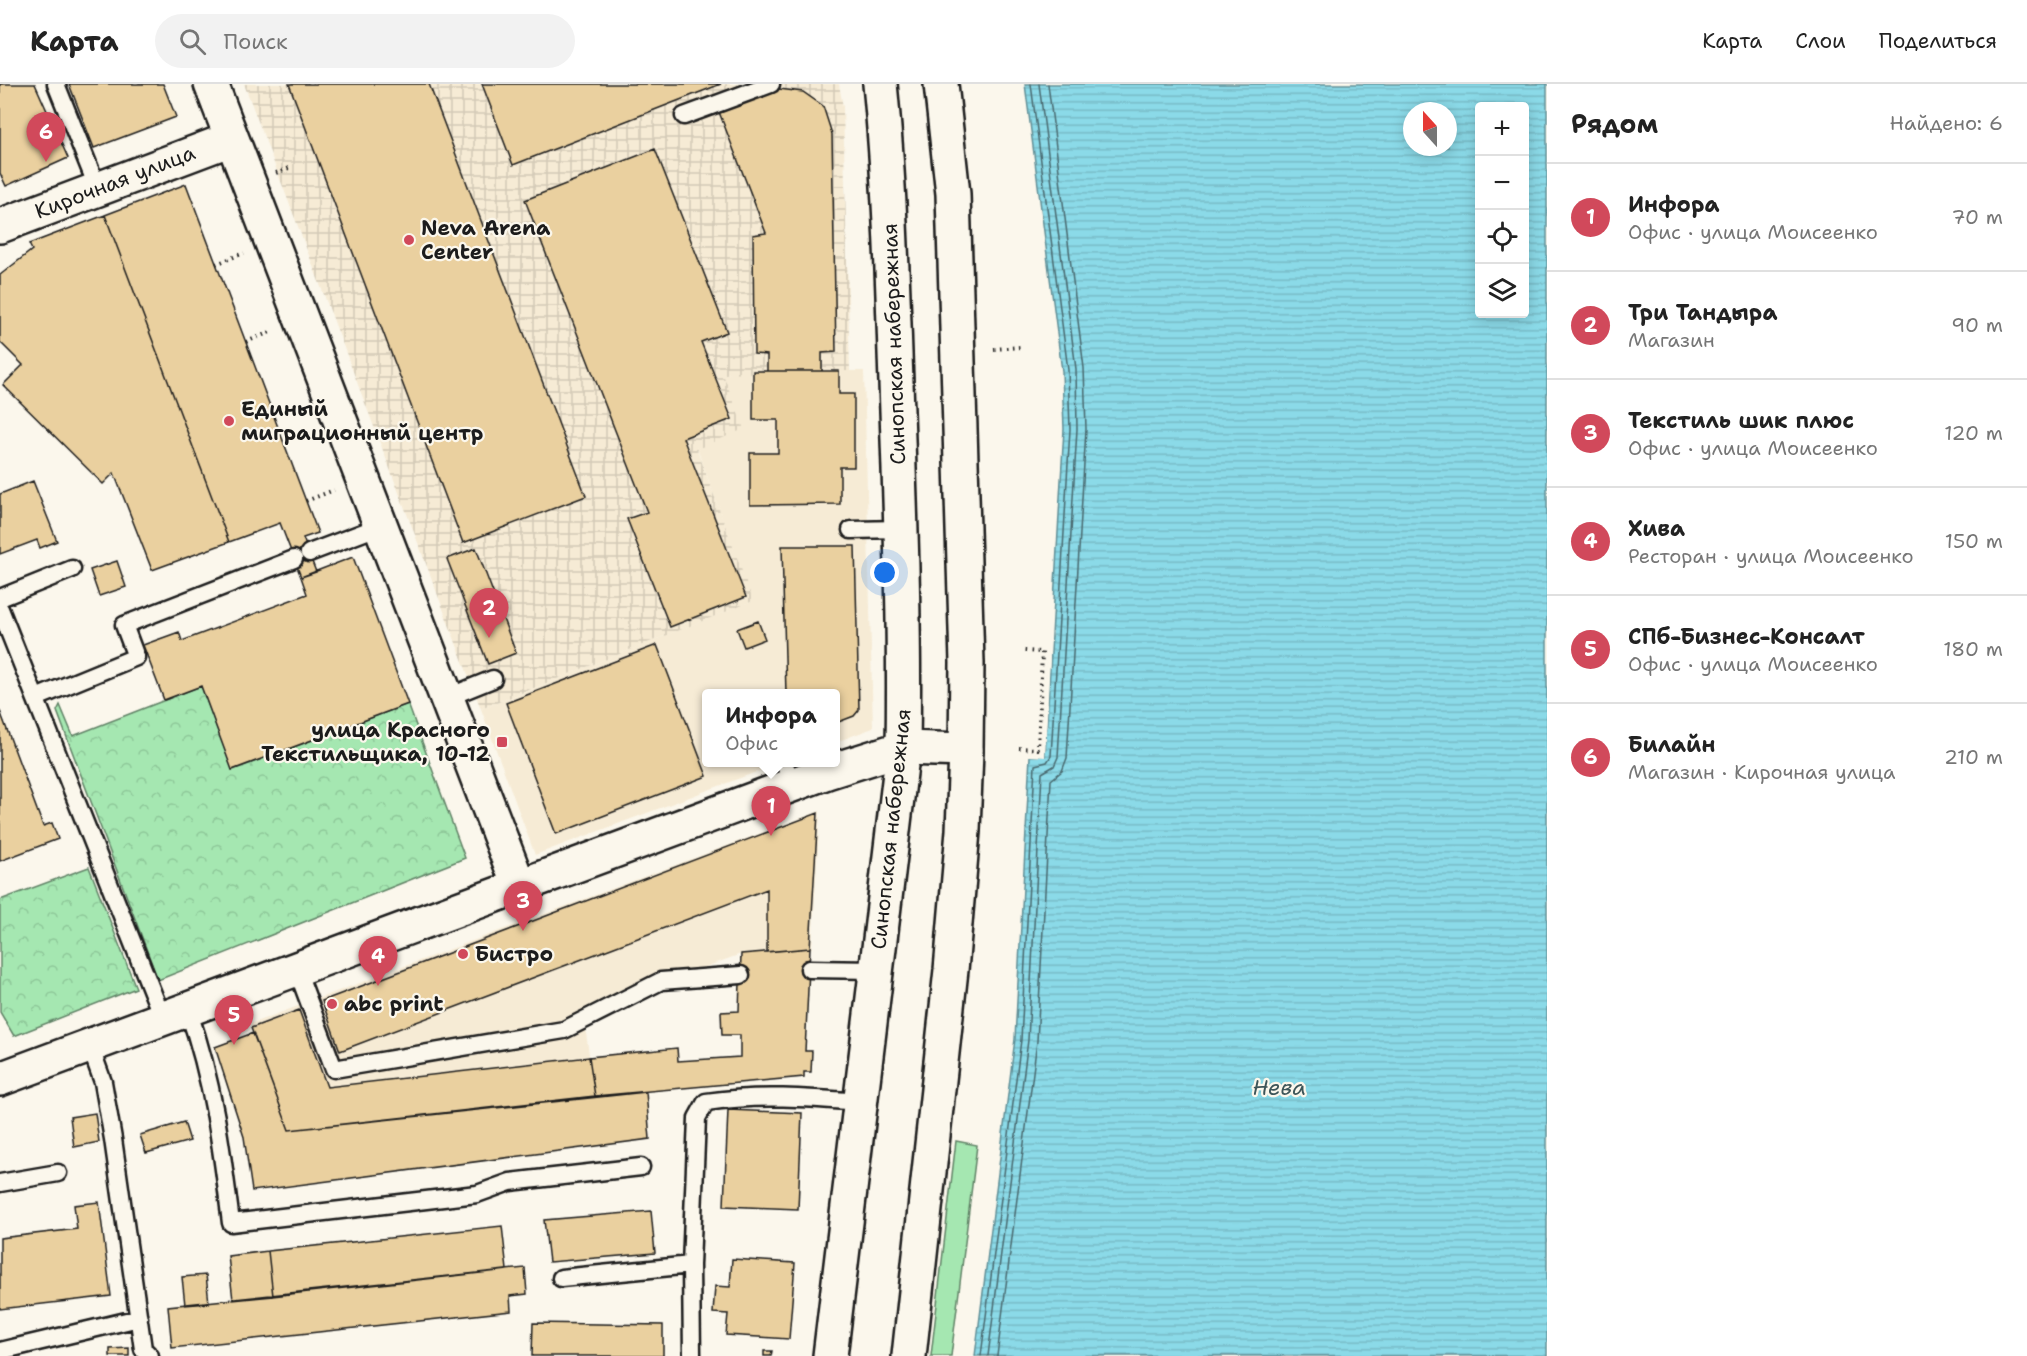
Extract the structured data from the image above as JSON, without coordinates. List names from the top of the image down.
{
  "streets": {
    "main road": ["Кирочная улица", "Синопская набережная"]
  },
  "water": ["Нева"],
  "places": {
    "other": [
      "Neva Arena Center",
      "Единый миграционный центр",
      "Бистро",
      "abc print"
    ],
    "transit": ["улица Красного Текстильщика, 10-12"]
  },
  "north": "top",
  "page": {
    "header": "Карта",
    "search": "Поиск",
    "nav": ["Карта", "Слои", "Поделиться"],
    "heading": ["Рядом", "Найдено: 6"],
    "map_buttons": ["+", "−"],
    "pins": [
      "6",
      "2",
      "1",
      "3",
      "4",
      "5"
    ],
    "list": [
      {
        "mark": "1",
        "name": "Инфора",
        "note": "Офис · улица Моисеенко",
        "value": "70 m"
      },
      {
        "mark": "2",
        "name": "Три Тандыра",
        "note": "Магазин",
        "value": "90 m"
      },
      {
        "mark": "3",
        "name": "Текстиль шик плюс",
        "note": "Офис · улица Моисеенко",
        "value": "120 m"
      },
      {
        "mark": "4",
        "name": "Хива",
        "note": "Ресторан · улица Моисеенко",
        "value": "150 m"
      },
      {
        "mark": "5",
        "name": "СПб-Бизнес-Консалт",
        "note": "Офис · улица Моисеенко",
        "value": "180 m"
      },
      {
        "mark": "6",
        "name": "Билайн",
        "note": "Магазин · Кирочная улица",
        "value": "210 m"
      }
    ],
    "popup": ["Инфора", "Офис"]
  }
}
